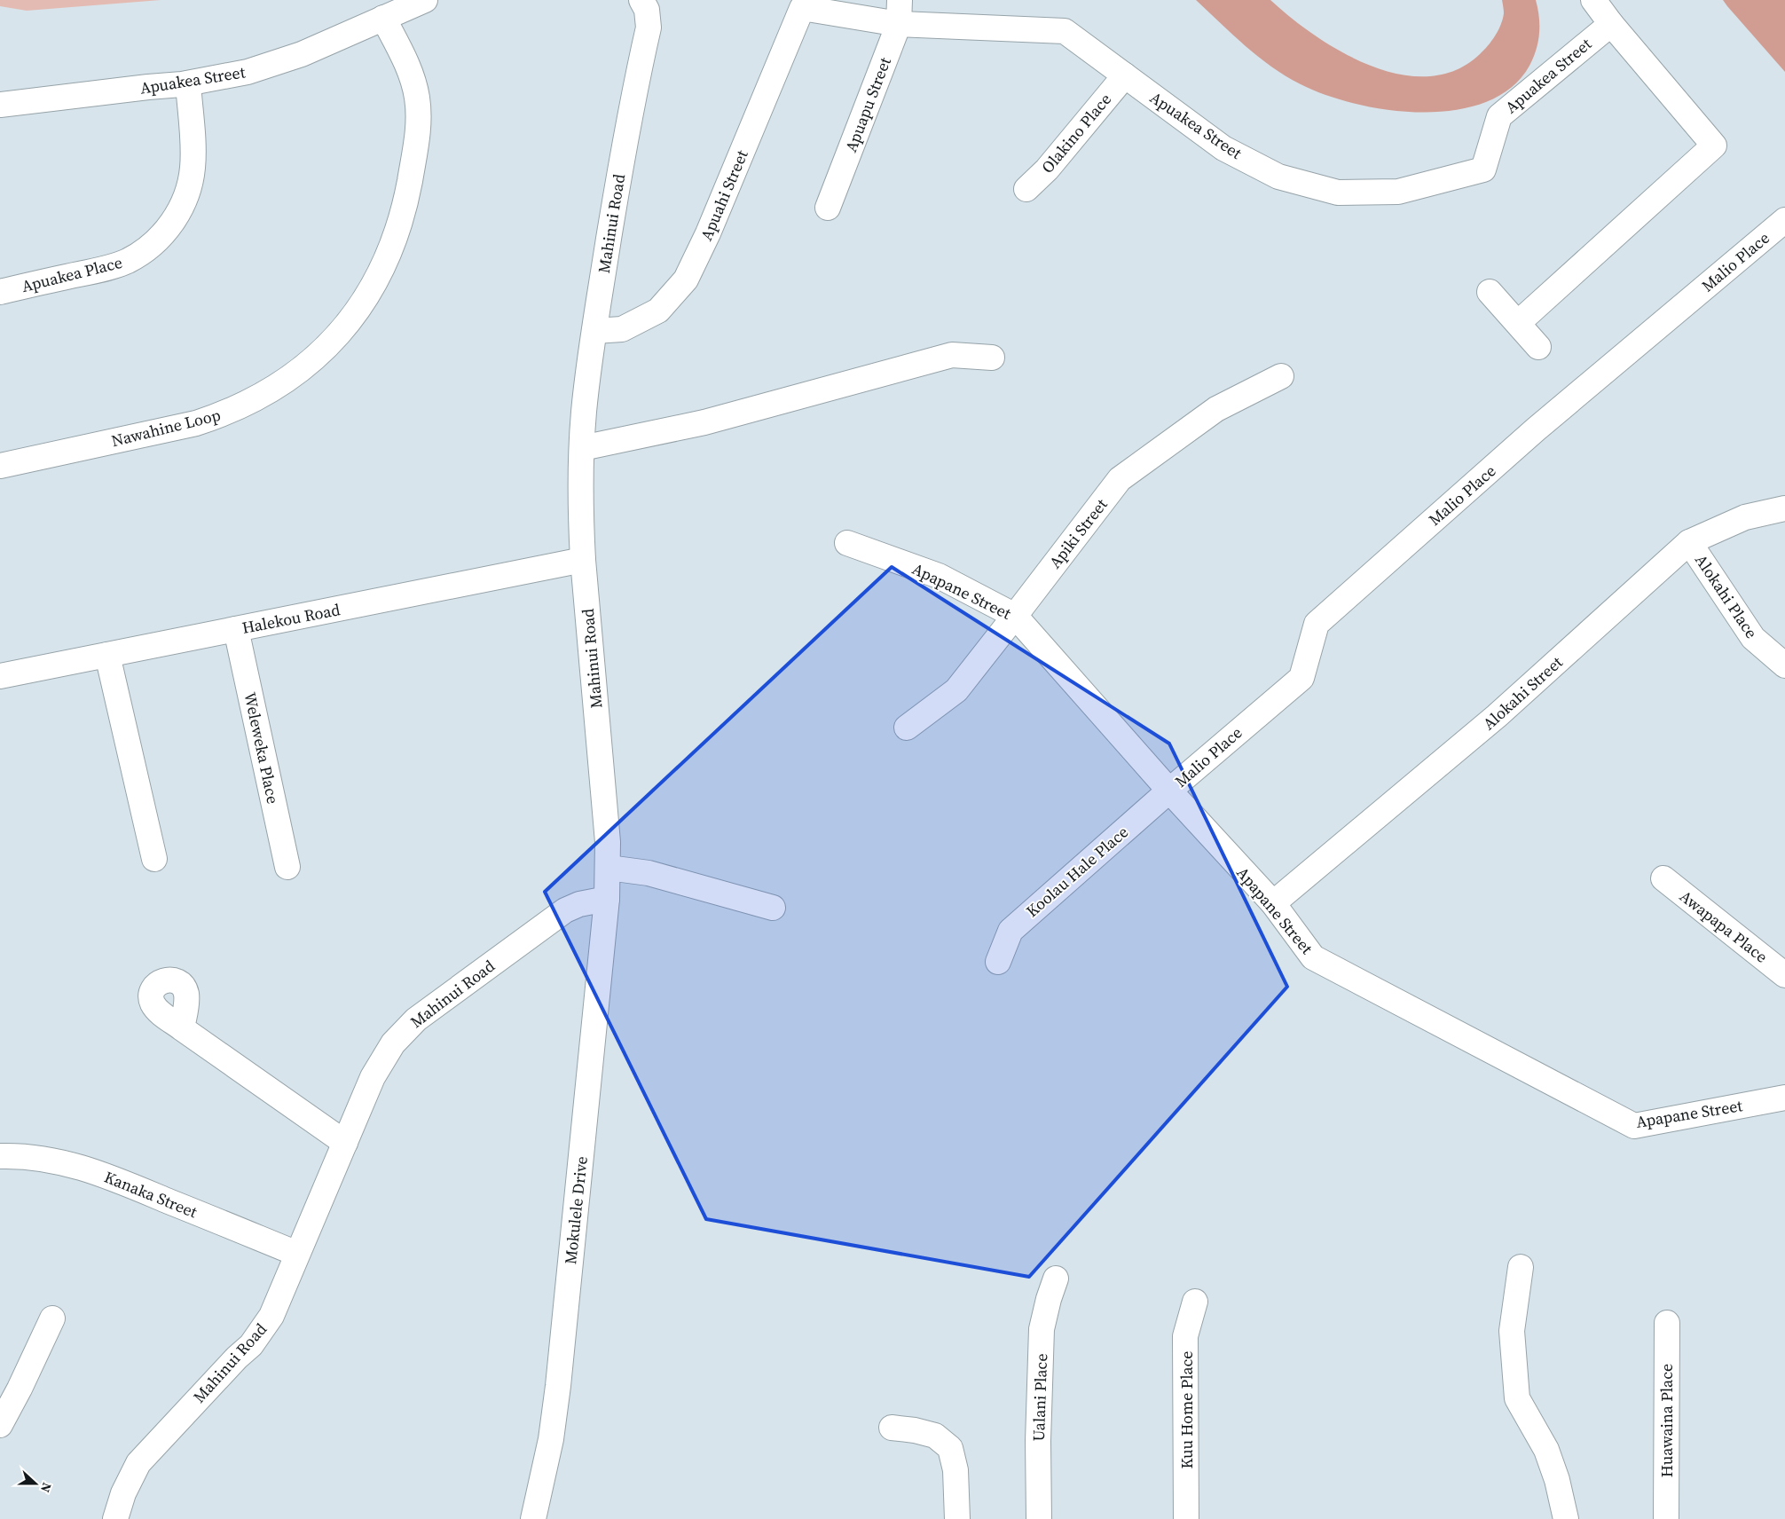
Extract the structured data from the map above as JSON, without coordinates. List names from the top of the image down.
{
  "streets": {
    "street": [
      "Apuakea Street",
      "Apuapu Street",
      "Olakino Place",
      "Apuahi Street",
      "Mahinui Road",
      "Malio Place",
      "Apuakea Place",
      "Nawahine Loop",
      "Apiki Street",
      "Apapane Street",
      "Alokahi Place",
      "Halekou Road",
      "Alokahi Street",
      "Weleweka Place",
      "Koolau Hale Place",
      "Awapapa Place",
      "Kanaka Street",
      "Mokulele Drive",
      "Ualani Place",
      "Kuu Home Place",
      "Huawaina Place"
    ]
  },
  "crossings": [
    ["Apuakea Street", "Apuapu Street"],
    ["Apuakea Street", "Olakino Place"],
    ["Apuakea Street", "Apuahi Street"],
    ["Apuakea Street", "Apuakea Place"],
    ["Apuakea Street", "Nawahine Loop"],
    ["Apuahi Street", "Mahinui Road"],
    ["Mahinui Road", "Halekou Road"],
    ["Mahinui Road", "Kanaka Street"],
    ["Mahinui Road", "Mokulele Drive"],
    ["Malio Place", "Apapane Street"],
    ["Malio Place", "Koolau Hale Place"],
    ["Apiki Street", "Apapane Street"],
    ["Apapane Street", "Alokahi Street"],
    ["Apapane Street", "Koolau Hale Place"],
    ["Alokahi Place", "Alokahi Street"],
    ["Halekou Road", "Weleweka Place"]
  ],
  "north": "right"
}
